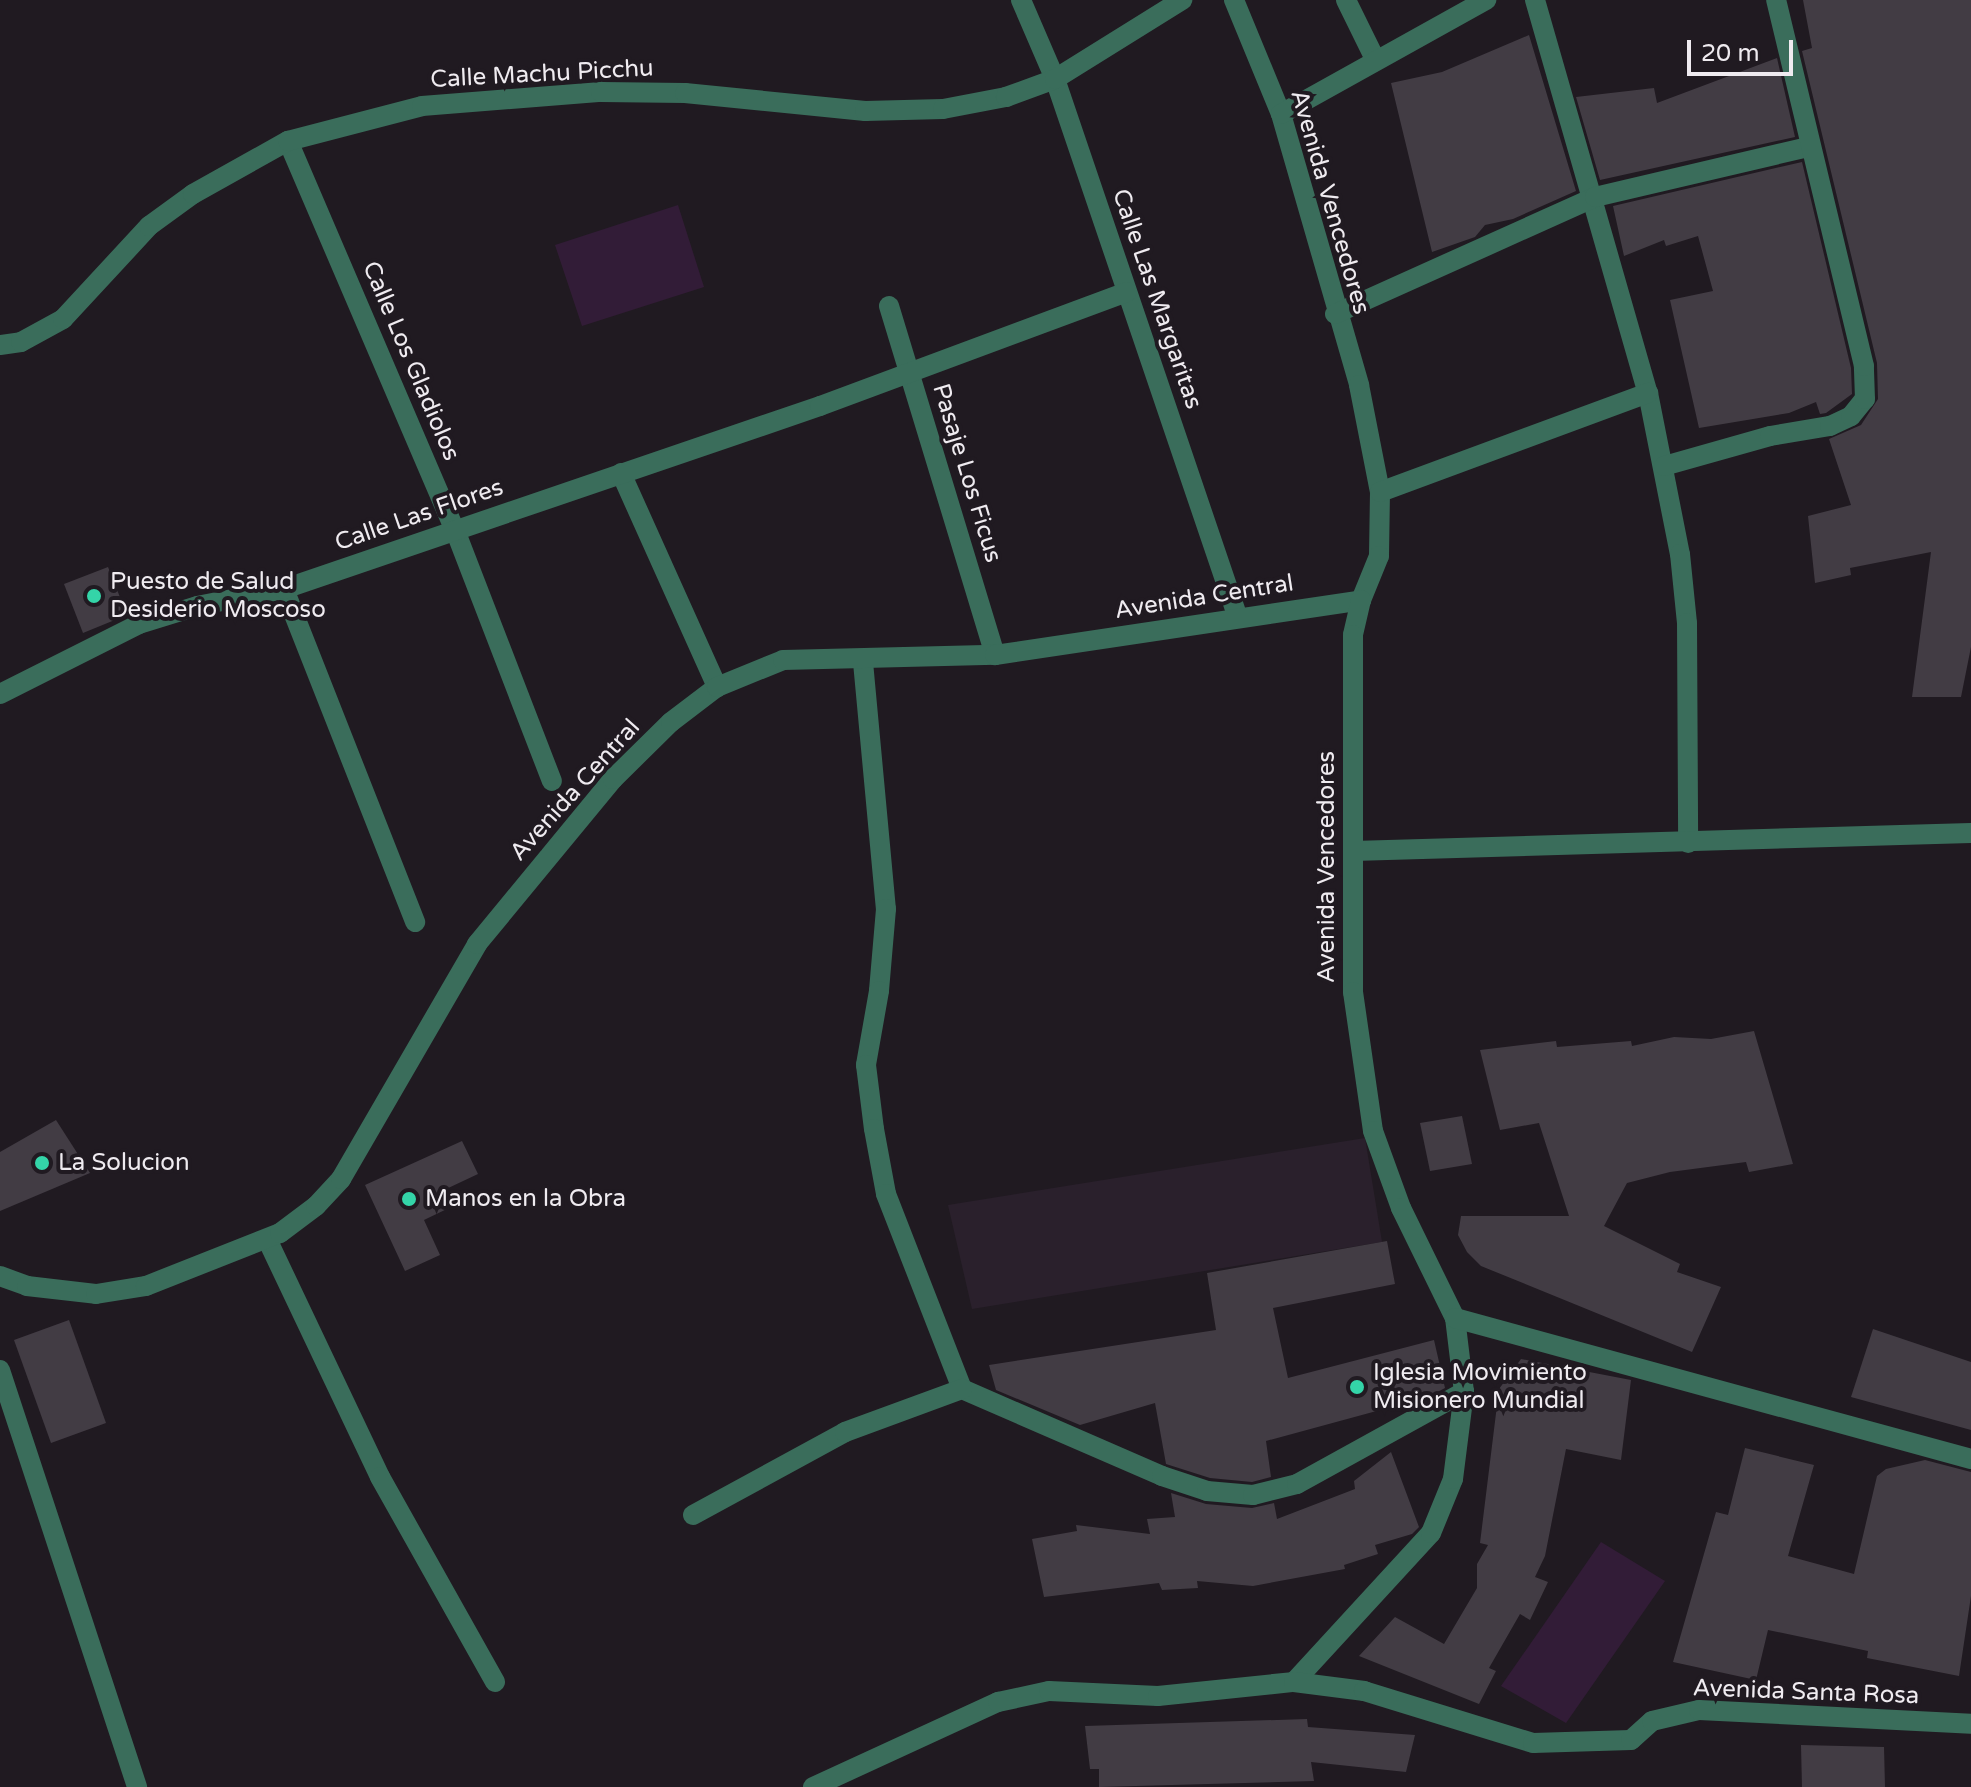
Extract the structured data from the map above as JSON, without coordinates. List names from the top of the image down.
{
  "streets": {
    "street": [
      "Calle Machu Picchu",
      "Avenida Vencedores",
      "Calle Las Margaritas",
      "Calle Los Gladiolos",
      "Pasaje Los Ficus",
      "Calle Las Flores",
      "Avenida Central",
      "Avenida Santa Rosa"
    ]
  },
  "crossings": [
    ["Calle Machu Picchu", "Calle Las Margaritas"],
    ["Calle Machu Picchu", "Calle Los Gladiolos"],
    ["Avenida Vencedores", "Avenida Central"],
    ["Avenida Vencedores", "Avenida Santa Rosa"],
    ["Calle Las Margaritas", "Avenida Central"],
    ["Calle Los Gladiolos", "Calle Las Flores"],
    ["Pasaje Los Ficus", "Calle Las Flores"],
    ["Pasaje Los Ficus", "Avenida Central"]
  ],
  "places": [
    "Puesto de Salud Desiderio Moscoso",
    "La Solucion",
    "Manos en la Obra",
    "Iglesia Movimiento Misionero Mundial"
  ],
  "scale_bar": "20 m"
}
